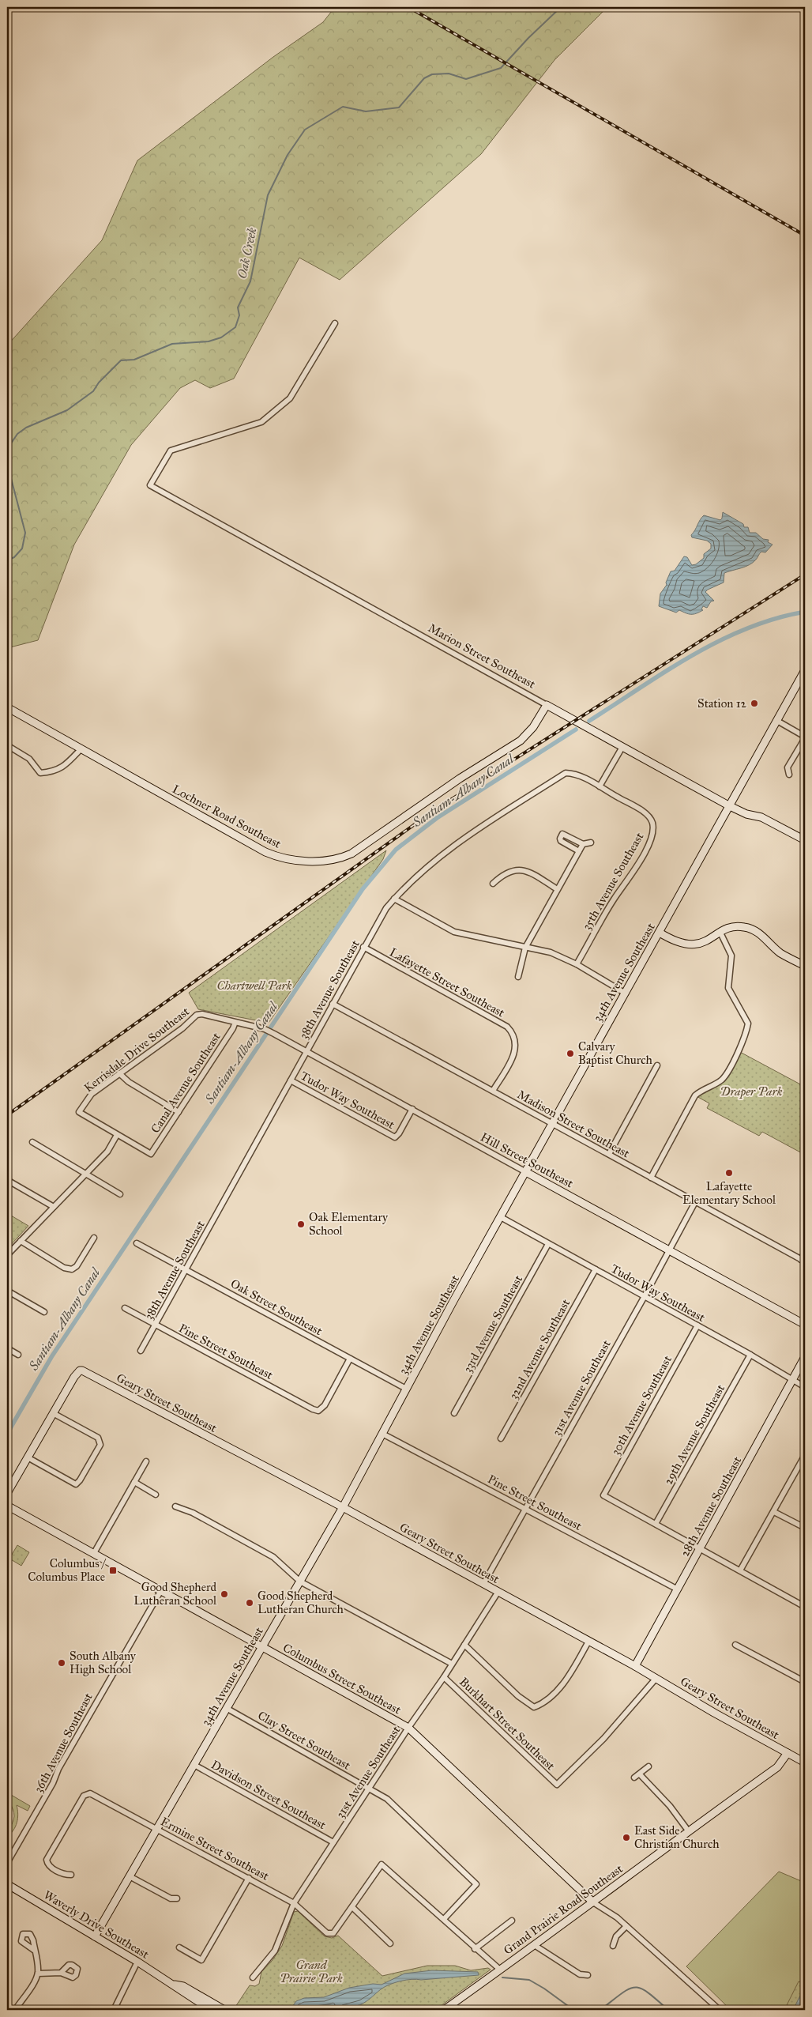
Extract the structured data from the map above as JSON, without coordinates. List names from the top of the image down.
{
  "streets": {
    "street": [
      "Marion Street Southeast",
      "Lochner Road Southeast",
      "35th Avenue Southeast",
      "34th Avenue Southeast",
      "Lafayette Street Southeast",
      "38th Avenue Southeast",
      "Kerrisdale Drive Southeast",
      "Canal Avenue Southeast",
      "Tudor Way Southeast",
      "Madison Street Southeast",
      "Hill Street Southeast",
      "Oak Street Southeast",
      "33rd Avenue Southeast",
      "32nd Avenue Southeast",
      "Pine Street Southeast",
      "31st Avenue Southeast",
      "Geary Street Southeast",
      "30th Avenue Southeast",
      "29th Avenue Southeast",
      "28th Avenue Southeast",
      "Columbus Street Southeast",
      "Burkhart Street Southeast",
      "Clay Street Southeast",
      "36th Avenue Southeast",
      "Davidson Street Southeast",
      "Ermine Street Southeast",
      "Grand Prairie Road Southeast",
      "Waverly Drive Southeast"
    ]
  },
  "crossings": [
    ["Marion Street Southeast", "Lochner Road Southeast"],
    ["Marion Street Southeast", "34th Avenue Southeast"],
    ["35th Avenue Southeast", "38th Avenue Southeast"],
    ["34th Avenue Southeast", "Tudor Way Southeast"],
    ["34th Avenue Southeast", "Madison Street Southeast"],
    ["34th Avenue Southeast", "Hill Street Southeast"],
    ["34th Avenue Southeast", "Oak Street Southeast"],
    ["34th Avenue Southeast", "Pine Street Southeast"],
    ["34th Avenue Southeast", "Geary Street Southeast"],
    ["34th Avenue Southeast", "Columbus Street Southeast"],
    ["34th Avenue Southeast", "Clay Street Southeast"],
    ["34th Avenue Southeast", "Davidson Street Southeast"],
    ["34th Avenue Southeast", "Ermine Street Southeast"],
    ["34th Avenue Southeast", "Waverly Drive Southeast"],
    ["Lafayette Street Southeast", "38th Avenue Southeast"],
    ["Lafayette Street Southeast", "Madison Street Southeast"],
    ["38th Avenue Southeast", "Tudor Way Southeast"],
    ["38th Avenue Southeast", "Madison Street Southeast"],
    ["38th Avenue Southeast", "Hill Street Southeast"],
    ["38th Avenue Southeast", "Oak Street Southeast"],
    ["38th Avenue Southeast", "Pine Street Southeast"],
    ["Kerrisdale Drive Southeast", "Canal Avenue Southeast"],
    ["Kerrisdale Drive Southeast", "Hill Street Southeast"],
    ["Canal Avenue Southeast", "Hill Street Southeast"],
    ["Tudor Way Southeast", "Hill Street Southeast"],
    ["Tudor Way Southeast", "33rd Avenue Southeast"],
    ["Tudor Way Southeast", "32nd Avenue Southeast"],
    ["Tudor Way Southeast", "31st Avenue Southeast"],
    ["Tudor Way Southeast", "30th Avenue Southeast"],
    ["Tudor Way Southeast", "29th Avenue Southeast"],
    ["Tudor Way Southeast", "28th Avenue Southeast"],
    ["Madison Street Southeast", "31st Avenue Southeast"],
    ["Hill Street Southeast", "31st Avenue Southeast"],
    ["Oak Street Southeast", "Pine Street Southeast"],
    ["Pine Street Southeast", "31st Avenue Southeast"],
    ["Pine Street Southeast", "28th Avenue Southeast"],
    ["31st Avenue Southeast", "Geary Street Southeast"],
    ["31st Avenue Southeast", "Columbus Street Southeast"],
    ["31st Avenue Southeast", "Burkhart Street Southeast"],
    ["31st Avenue Southeast", "Clay Street Southeast"],
    ["31st Avenue Southeast", "Davidson Street Southeast"],
    ["31st Avenue Southeast", "Ermine Street Southeast"],
    ["Geary Street Southeast", "28th Avenue Southeast"],
    ["Geary Street Southeast", "Burkhart Street Southeast"],
    ["Geary Street Southeast", "Grand Prairie Road Southeast"],
    ["30th Avenue Southeast", "29th Avenue Southeast"],
    ["Columbus Street Southeast", "36th Avenue Southeast"],
    ["Columbus Street Southeast", "Grand Prairie Road Southeast"]
  ],
  "water": ["Oak Creek", "Santiam-Albany Canal"],
  "parks": ["Chartwell Park", "Draper Park", "Grand Prairie Park"],
  "places": {
    "other": [
      "Station 12",
      "Calvary Baptist Church",
      "Lafayette Elementary School",
      "Oak Elementary School",
      "Good Shepherd Lutheran School",
      "Good Shepherd Lutheran Church",
      "South Albany High School",
      "East Side Christian Church"
    ],
    "transit": ["Columbus / Columbus Place"]
  }
}
